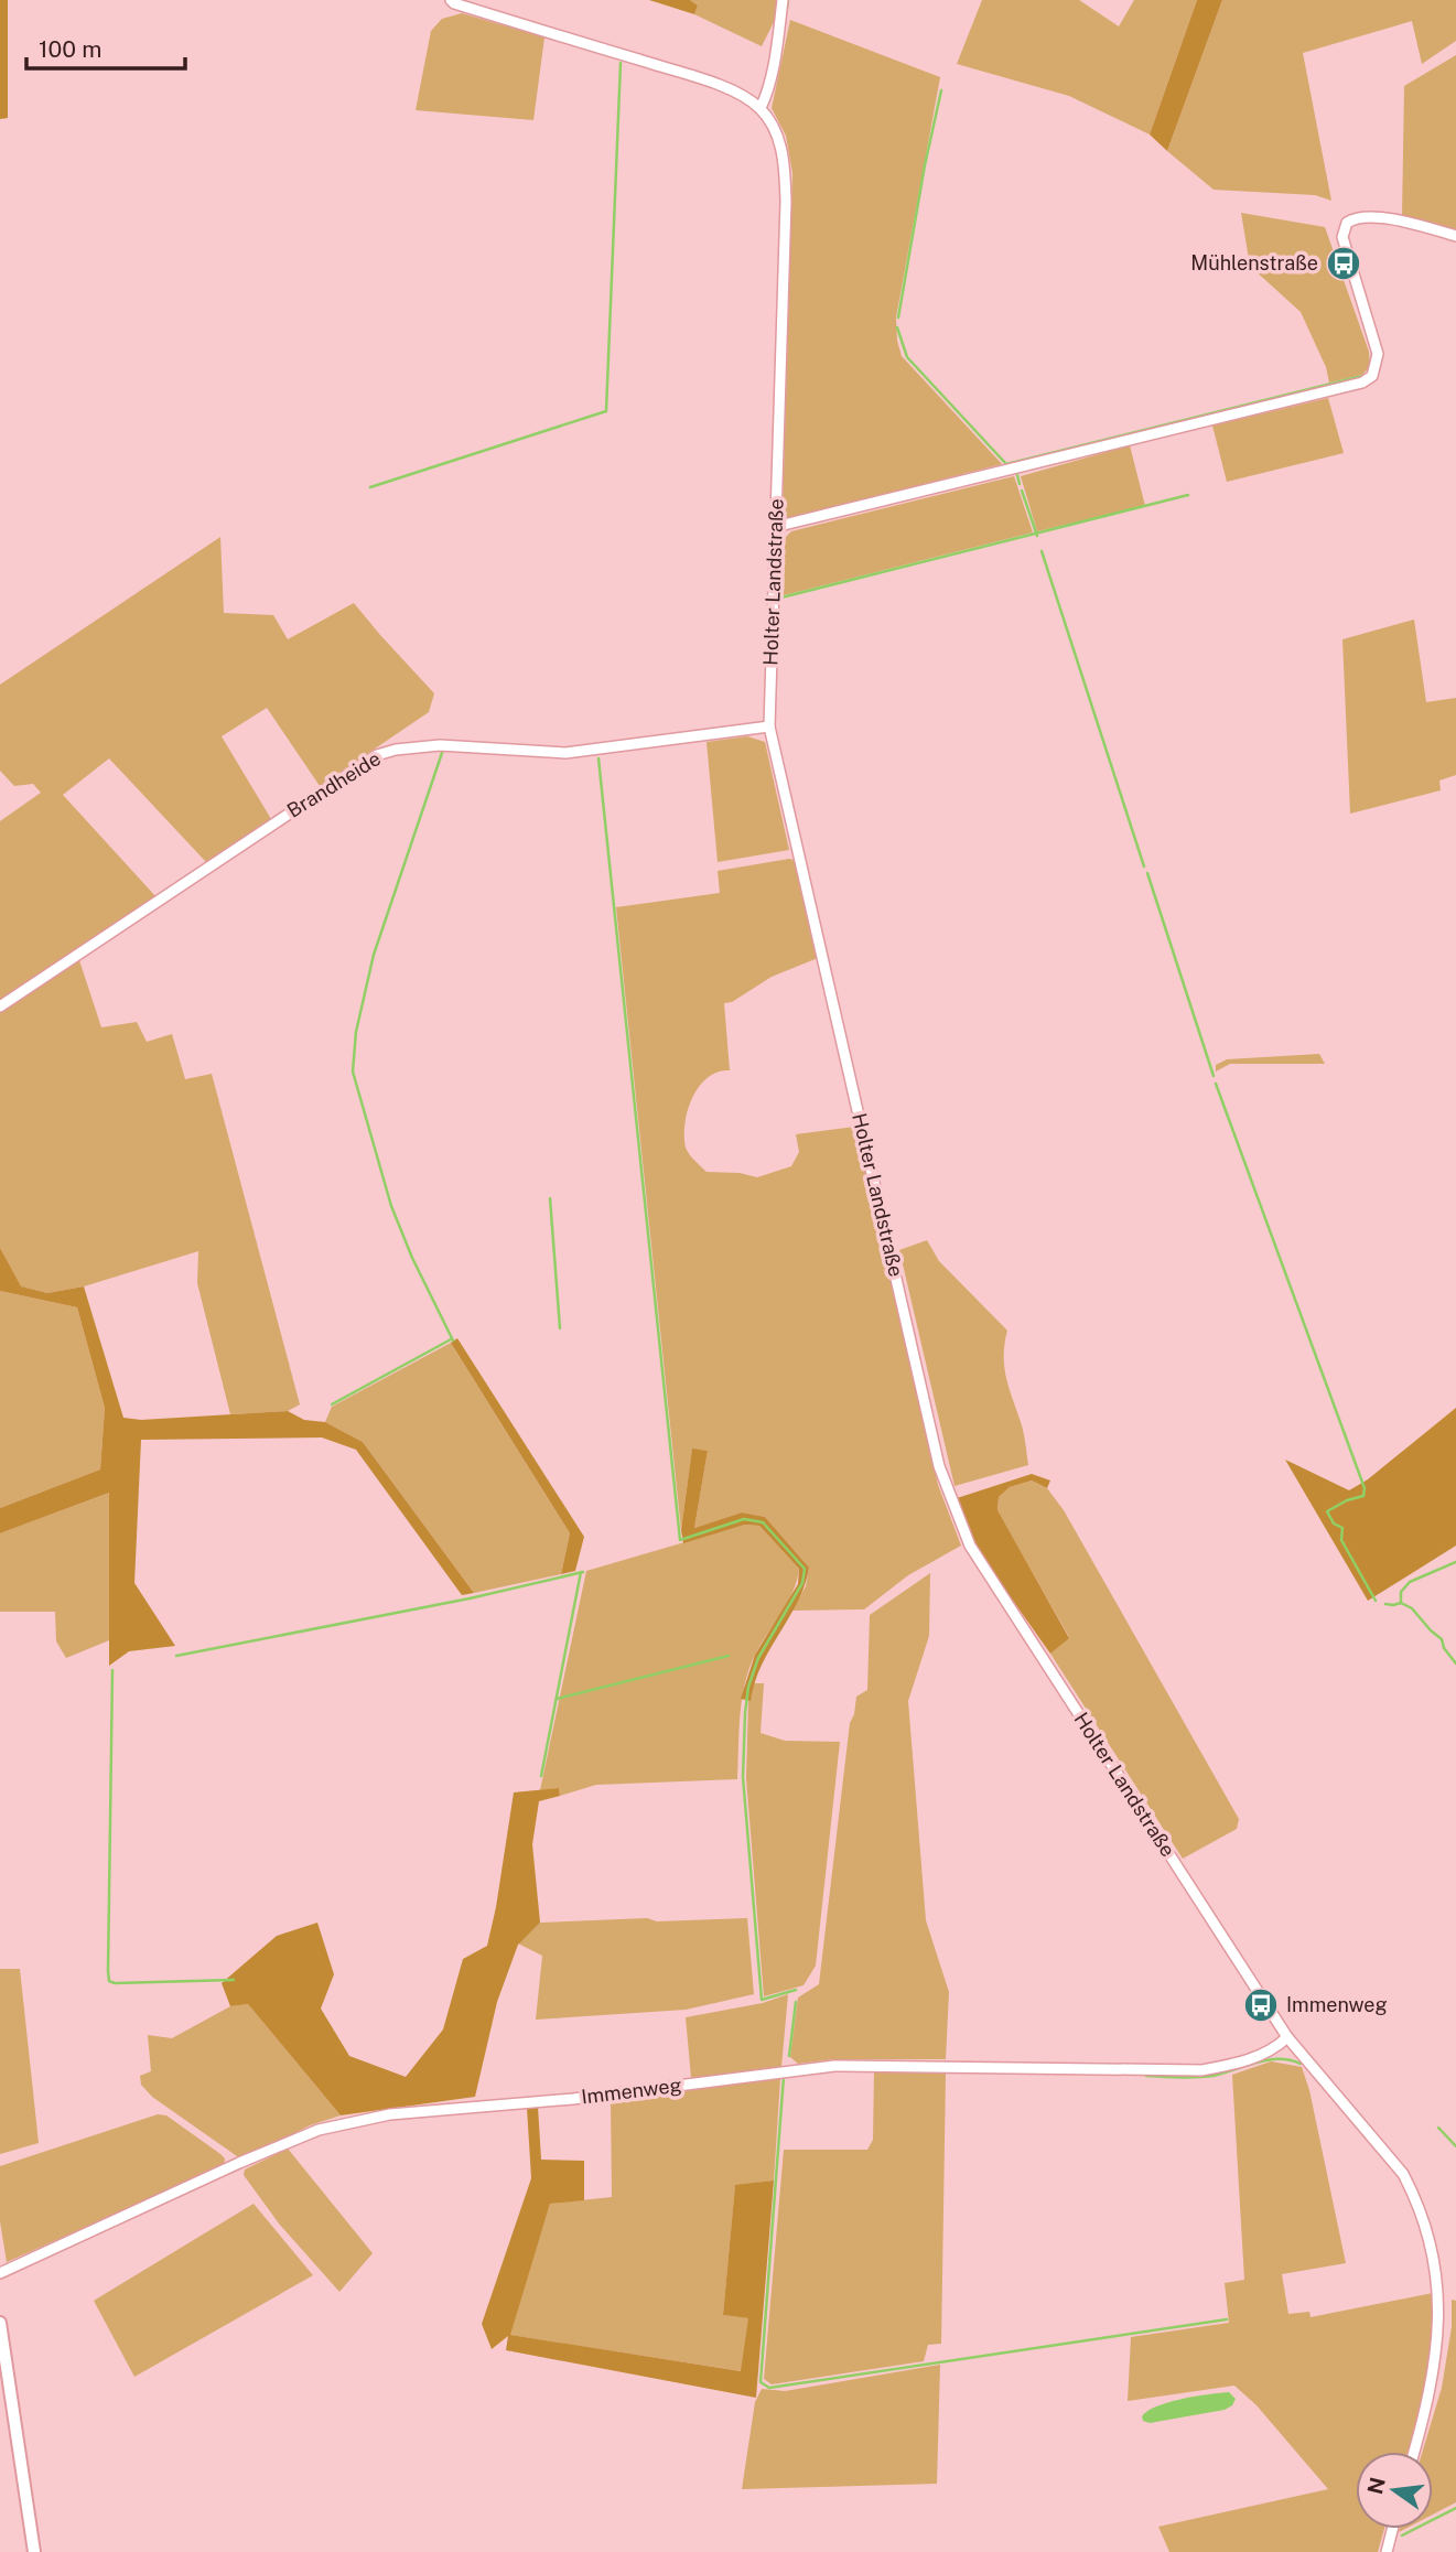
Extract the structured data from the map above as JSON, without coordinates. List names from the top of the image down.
{
  "streets": {
    "street": ["Holter Landstraße", "Brandheide", "Immenweg"]
  },
  "crossings": [
    ["Holter Landstraße", "Brandheide"],
    ["Holter Landstraße", "Immenweg"]
  ],
  "places": {
    "bus stop": ["Mühlenstraße", "Immenweg"]
  },
  "scale_bar": "100 m",
  "north": "left"
}
